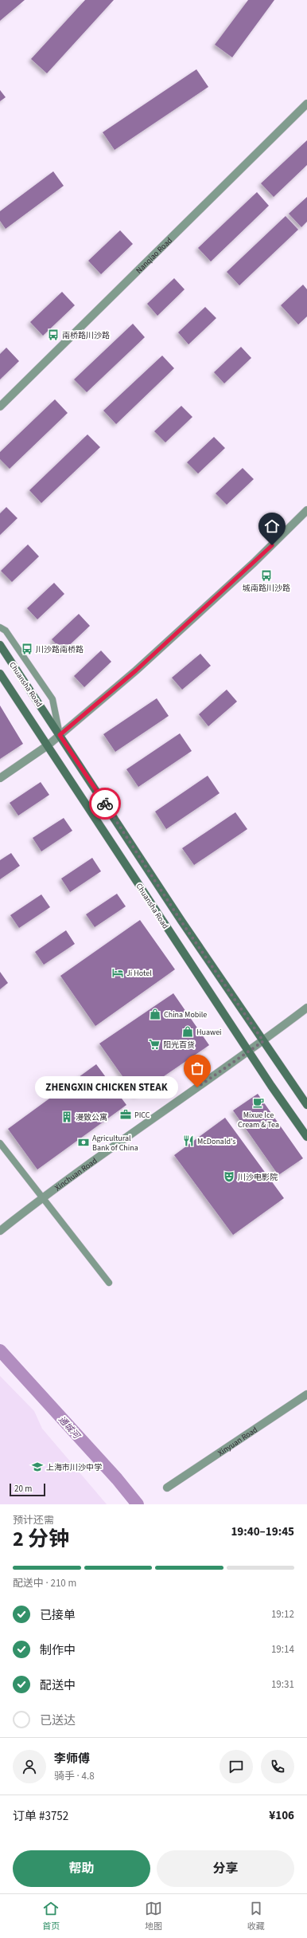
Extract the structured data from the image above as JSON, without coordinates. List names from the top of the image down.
{
  "streets": {
    "main road": ["Chuansha Road"],
    "street": ["Nanqiao Road", "Xinchuan Road", "Xinyuan Road"]
  },
  "crossings": [
    ["Chuansha Road", "Xinchuan Road"]
  ],
  "water": ["通城河"],
  "places": {
    "bus stop": ["南桥路川沙路", "城南路川沙路", "川沙路南桥路"],
    "hotel": ["Ji Hotel"],
    "shop": ["China Mobile", "Huawei"],
    "supermarket": ["阳光百货"],
    "other": ["ZHENGXIN CHICKEN STEAK"],
    "cafe": ["Mixue Ice Cream & Tea"],
    "office": ["PICC"],
    "building": ["漫致公寓"],
    "restaurant": ["McDonald's"],
    "bank": ["Agricultural Bank of China"],
    "theatre": ["川沙电影院"],
    "school or university": ["上海市川沙中学"]
  },
  "scale_bar": "20 m",
  "page": {
    "bubble": "ZHENGXIN CHICKEN STEAK",
    "scale": "20 m",
    "heading": ["2 分钟", "预计还需", "19:40–19:45"],
    "panel": [
      "李师傅",
      "骑手 · 4.8",
      "订单 #3752",
      "¥106"
    ],
    "bar": "配送中 · 210 m",
    "list": [
      ["已接单", "19:12"],
      ["制作中", "19:14"],
      ["配送中", "19:31"],
      "已送达"
    ],
    "buttons": ["帮助", "分享"],
    "tabs": ["首页", "地图", "收藏"]
  }
}
